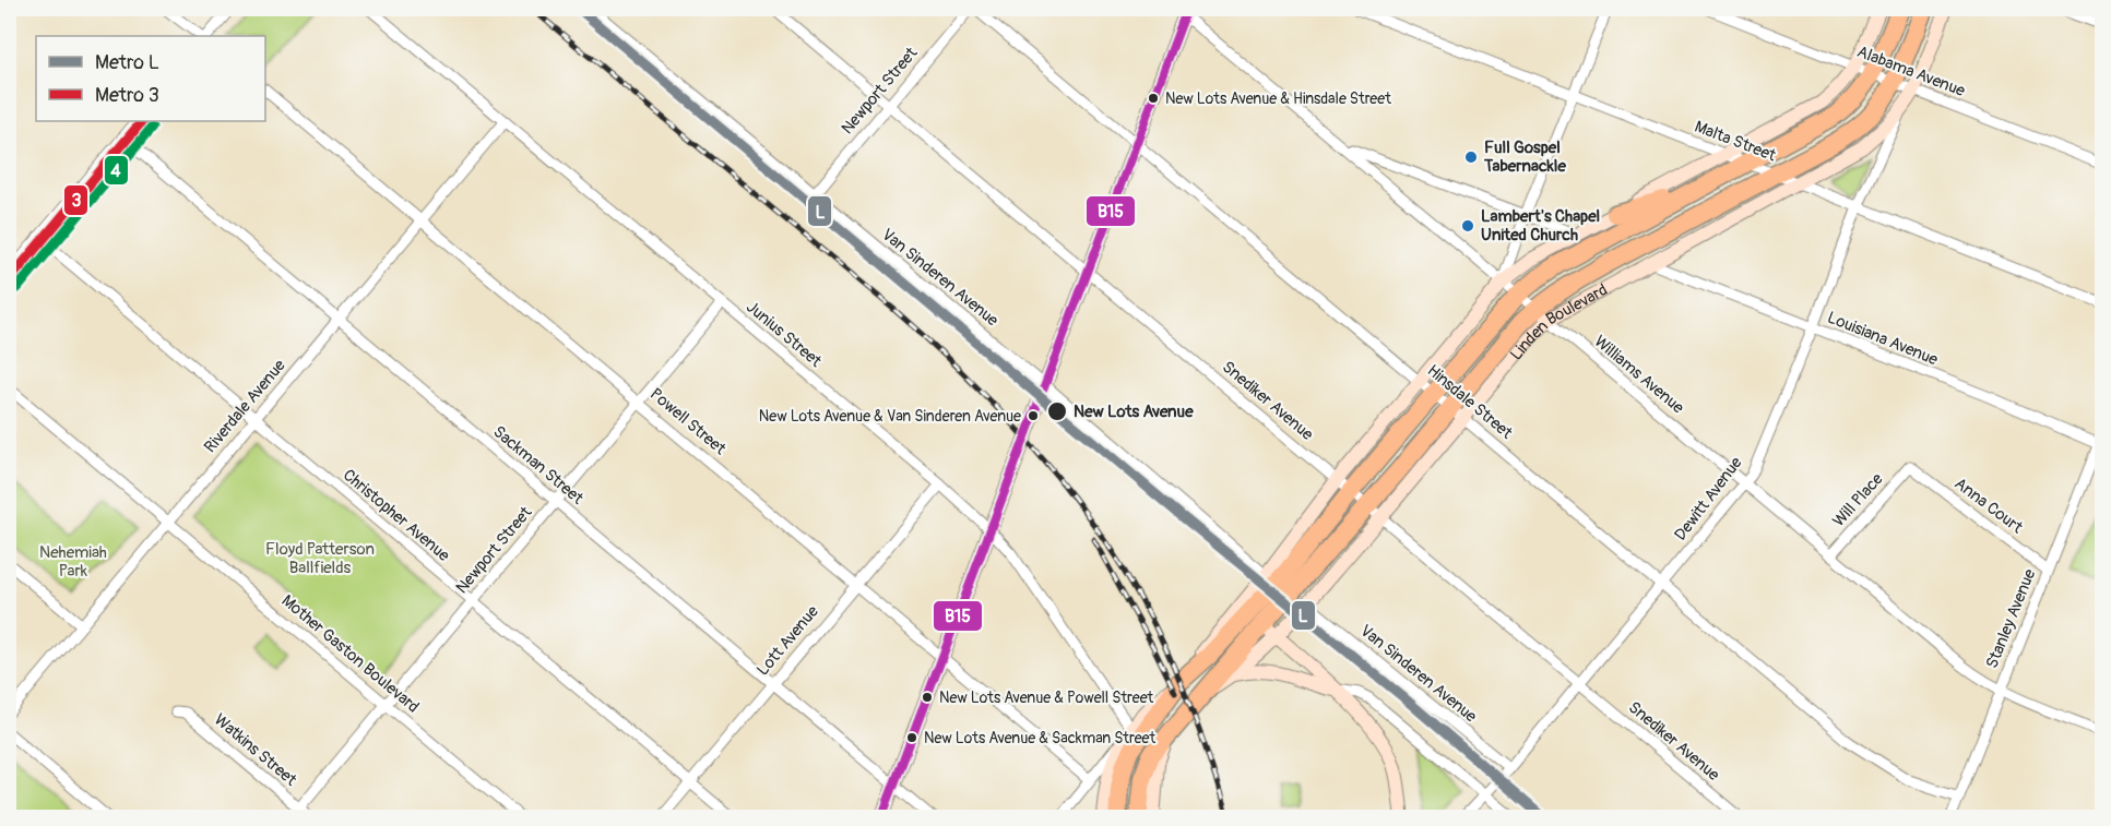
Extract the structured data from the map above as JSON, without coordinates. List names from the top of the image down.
{
  "streets": {
    "highway": ["Linden Boulevard"],
    "street": [
      "Alabama Avenue",
      "Newport Street",
      "Malta Street",
      "Van Sinderen Avenue",
      "Junius Street",
      "Louisiana Avenue",
      "Williams Avenue",
      "Snediker Avenue",
      "Hinsdale Street",
      "Riverdale Avenue",
      "Powell Street",
      "Sackman Street",
      "Dewitt Avenue",
      "Will Place",
      "Anna Court",
      "Christopher Avenue",
      "Stanley Avenue",
      "Lott Avenue",
      "Mother Gaston Boulevard",
      "Watkins Street"
    ]
  },
  "crossings": [
    ["Alabama Avenue", "Linden Boulevard"],
    ["Newport Street", "Van Sinderen Avenue"],
    ["Newport Street", "Junius Street"],
    ["Newport Street", "Snediker Avenue"],
    ["Newport Street", "Powell Street"],
    ["Newport Street", "Sackman Street"],
    ["Newport Street", "Christopher Avenue"],
    ["Newport Street", "Mother Gaston Boulevard"],
    ["Newport Street", "Watkins Street"],
    ["Malta Street", "Linden Boulevard"],
    ["Malta Street", "Dewitt Avenue"],
    ["Van Sinderen Avenue", "Linden Boulevard"],
    ["Van Sinderen Avenue", "Dewitt Avenue"],
    ["Linden Boulevard", "Junius Street"],
    ["Linden Boulevard", "Louisiana Avenue"],
    ["Linden Boulevard", "Williams Avenue"],
    ["Linden Boulevard", "Snediker Avenue"],
    ["Linden Boulevard", "Hinsdale Street"],
    ["Linden Boulevard", "Dewitt Avenue"],
    ["Junius Street", "Riverdale Avenue"],
    ["Junius Street", "Lott Avenue"],
    ["Louisiana Avenue", "Dewitt Avenue"],
    ["Louisiana Avenue", "Stanley Avenue"],
    ["Williams Avenue", "Dewitt Avenue"],
    ["Williams Avenue", "Will Place"],
    ["Williams Avenue", "Stanley Avenue"],
    ["Snediker Avenue", "Dewitt Avenue"],
    ["Hinsdale Street", "Dewitt Avenue"],
    ["Hinsdale Street", "Stanley Avenue"],
    ["Riverdale Avenue", "Powell Street"],
    ["Riverdale Avenue", "Sackman Street"],
    ["Riverdale Avenue", "Christopher Avenue"],
    ["Riverdale Avenue", "Mother Gaston Boulevard"],
    ["Powell Street", "Lott Avenue"],
    ["Sackman Street", "Lott Avenue"],
    ["Will Place", "Anna Court"],
    ["Anna Court", "Stanley Avenue"],
    ["Christopher Avenue", "Lott Avenue"]
  ],
  "parks": ["Floyd Patterson Ballfields", "Nehemiah Park"],
  "places": [
    "New Lots Avenue & Hinsdale Street",
    "Full Gospel Tabernackle",
    "Lambert's Chapel United Church",
    "New Lots Avenue",
    "New Lots Avenue & Van Sinderen Avenue",
    "New Lots Avenue & Powell Street",
    "New Lots Avenue & Sackman Street"
  ],
  "lines": [
    "metro line L",
    "transit line B15",
    "metro line 3",
    "transit line 4"
  ],
  "legend": ["Metro L", "Metro 3"]
}
